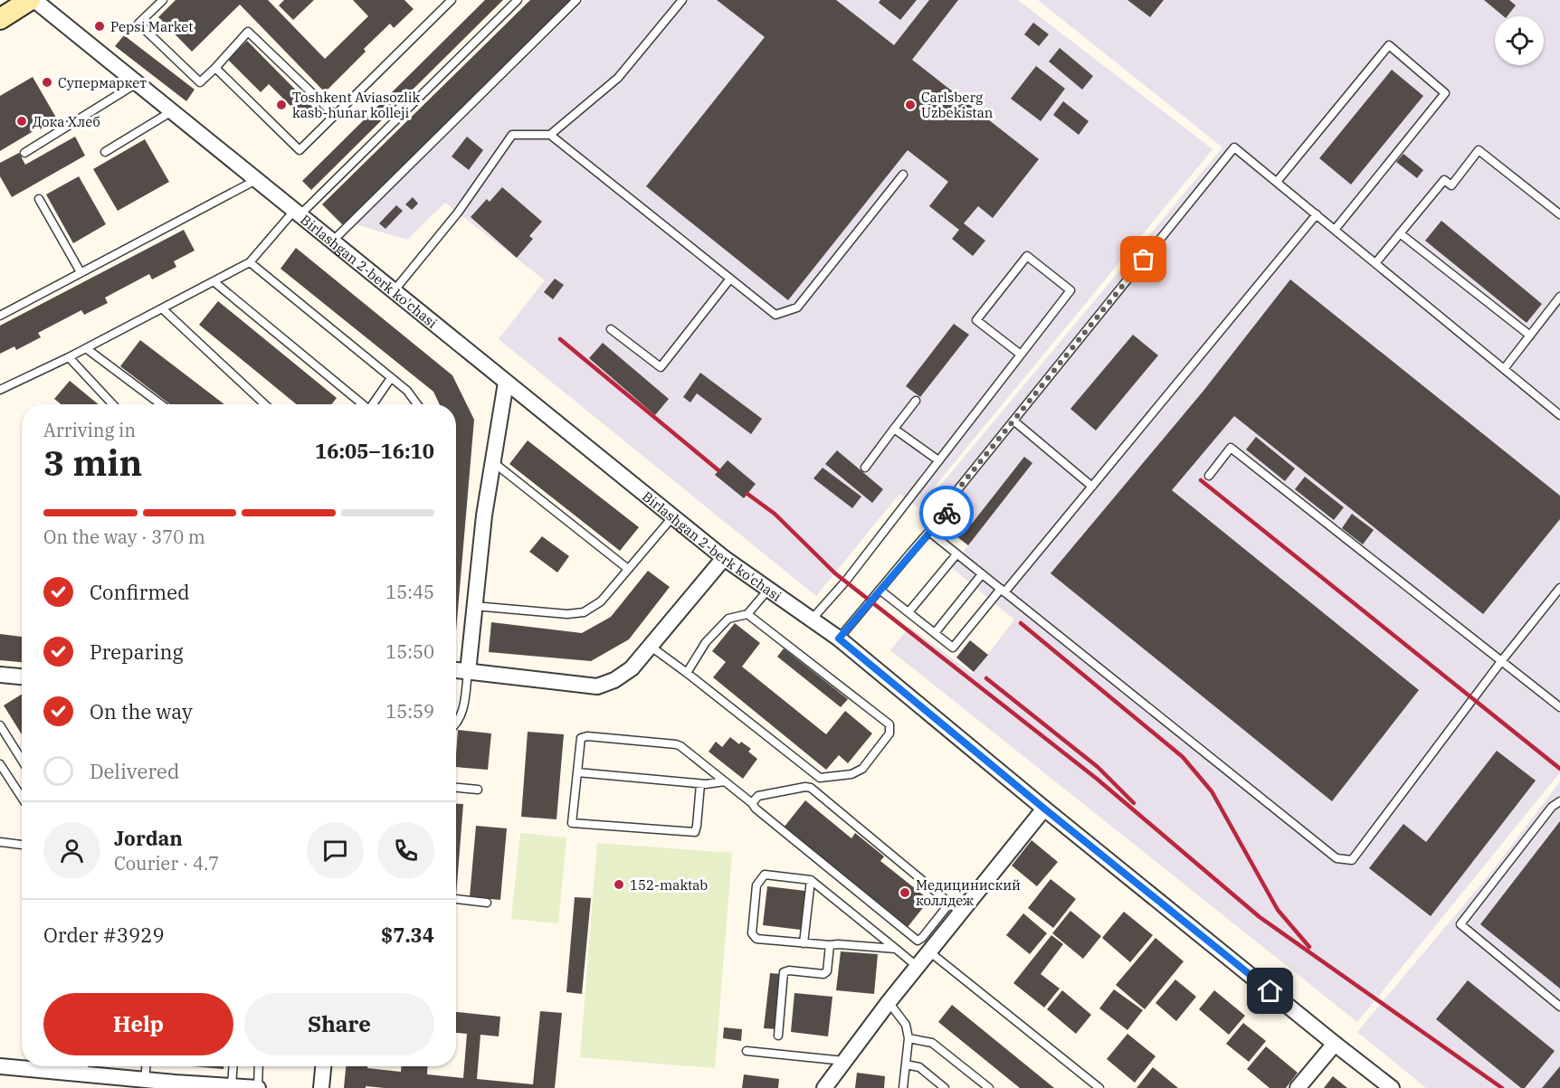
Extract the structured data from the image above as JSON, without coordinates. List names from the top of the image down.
{
  "streets": {
    "street": ["Birlashgan 2-berk ko'chasi"]
  },
  "places": [
    "Pepsi Market",
    "Супермаркет",
    "Toshkent Aviasozlik kasb-hunar kolleji",
    "Carlsberg Uzbekistan",
    "Дока Хлеб",
    "152-maktab",
    "Медициниский коллдеж"
  ],
  "page": {
    "heading": ["3 min", "Arriving in", "16:05–16:10"],
    "panel": [
      "Jordan",
      "Courier · 4.7",
      "Order #3929",
      "$7.34"
    ],
    "bar": "On the way · 370 m",
    "list": [
      ["Confirmed", "15:45"],
      ["Preparing", "15:50"],
      ["On the way", "15:59"],
      "Delivered"
    ],
    "buttons": ["Help", "Share"]
  }
}
